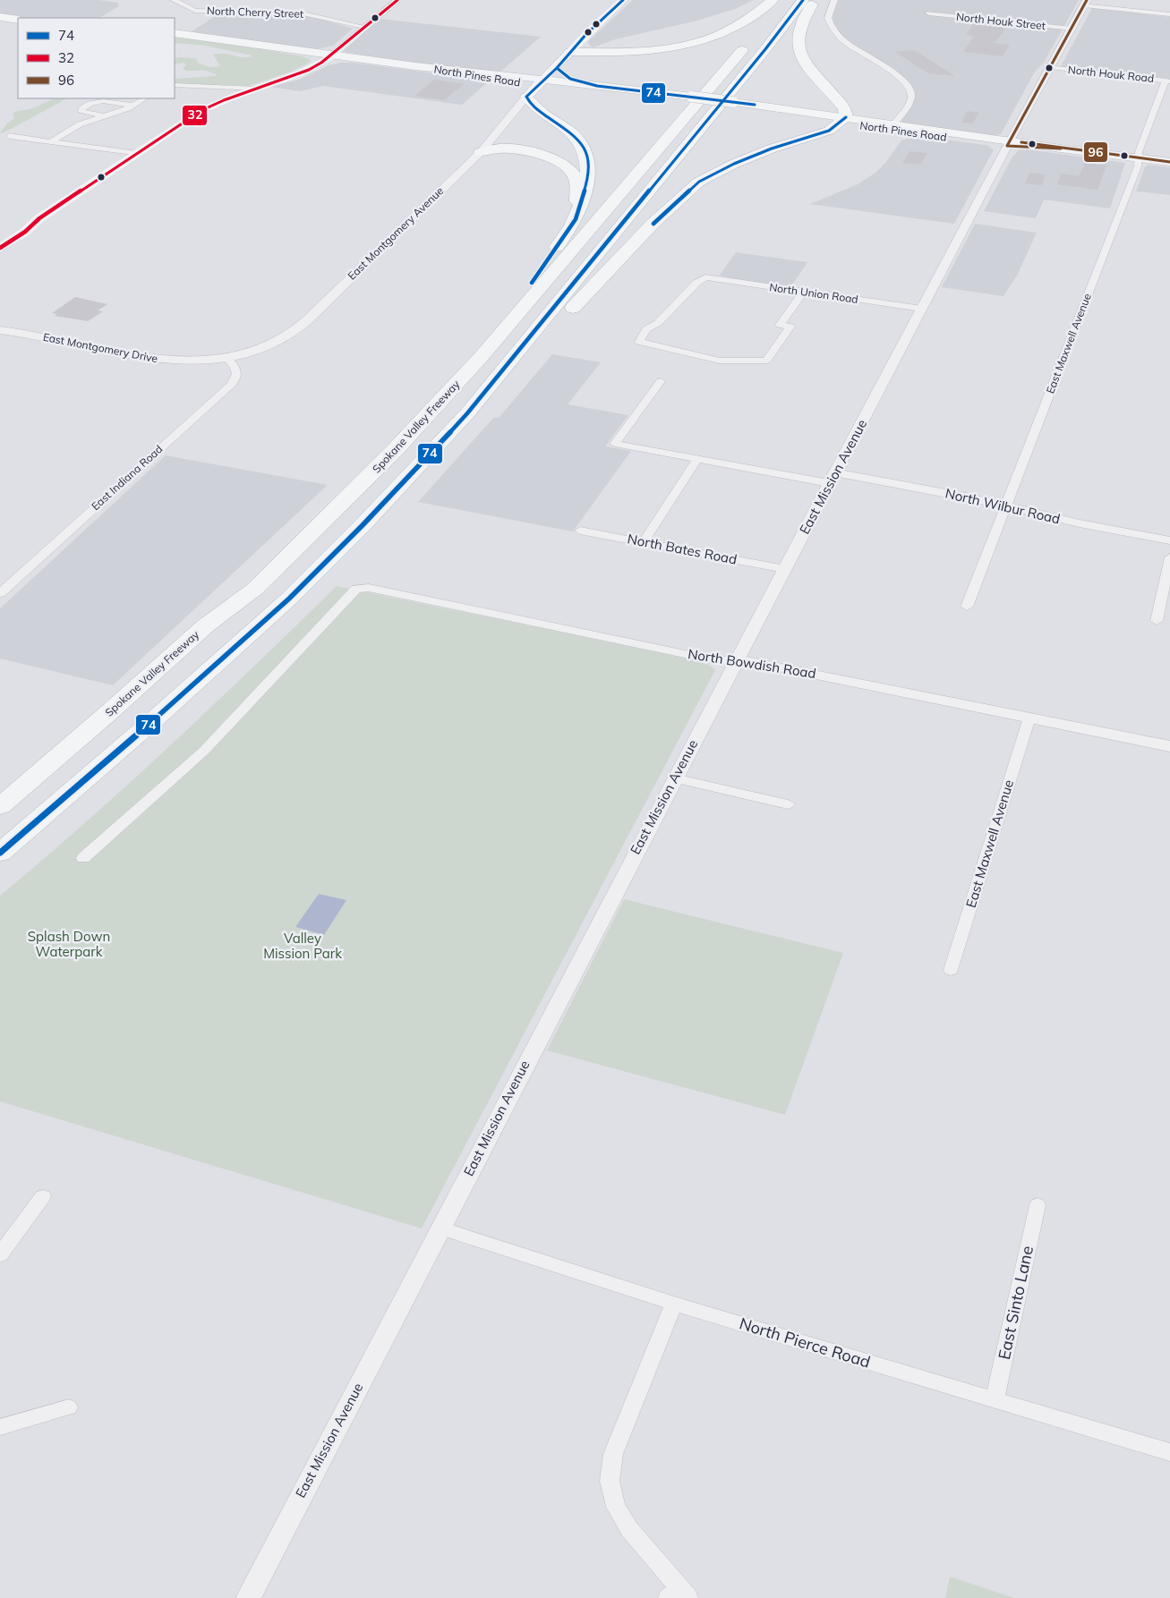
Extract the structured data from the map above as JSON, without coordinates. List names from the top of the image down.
{
  "streets": {
    "highway": ["Spokane Valley Freeway"],
    "main road": ["North Pines Road", "East Montgomery Avenue"],
    "street": [
      "North Cherry Street",
      "North Houk Street",
      "North Houk Road",
      "North Union Road",
      "East Maxwell Avenue",
      "East Montgomery Drive",
      "East Mission Avenue",
      "East Indiana Road",
      "North Wilbur Road",
      "North Bates Road",
      "North Bowdish Road",
      "East Sinto Lane",
      "North Pierce Road"
    ]
  },
  "crossings": [
    ["North Houk Street", "East Mission Avenue"],
    ["North Houk Road", "East Maxwell Avenue"],
    ["North Houk Road", "East Mission Avenue"],
    ["North Pines Road", "East Montgomery Avenue"],
    ["North Pines Road", "East Maxwell Avenue"],
    ["North Pines Road", "East Mission Avenue"],
    ["East Montgomery Avenue", "East Montgomery Drive"],
    ["East Montgomery Avenue", "East Indiana Road"],
    ["North Union Road", "East Mission Avenue"],
    ["East Maxwell Avenue", "North Wilbur Road"],
    ["East Maxwell Avenue", "North Bowdish Road"],
    ["East Montgomery Drive", "East Indiana Road"],
    ["East Mission Avenue", "North Wilbur Road"],
    ["East Mission Avenue", "North Bates Road"],
    ["East Mission Avenue", "North Bowdish Road"],
    ["East Mission Avenue", "North Pierce Road"],
    ["East Sinto Lane", "North Pierce Road"]
  ],
  "parks": ["Splash Down Waterpark", "Valley Mission Park"],
  "lines": ["transit line 74", "transit line 32", "transit line 96"],
  "legend": ["74", "32", "96"]
}
